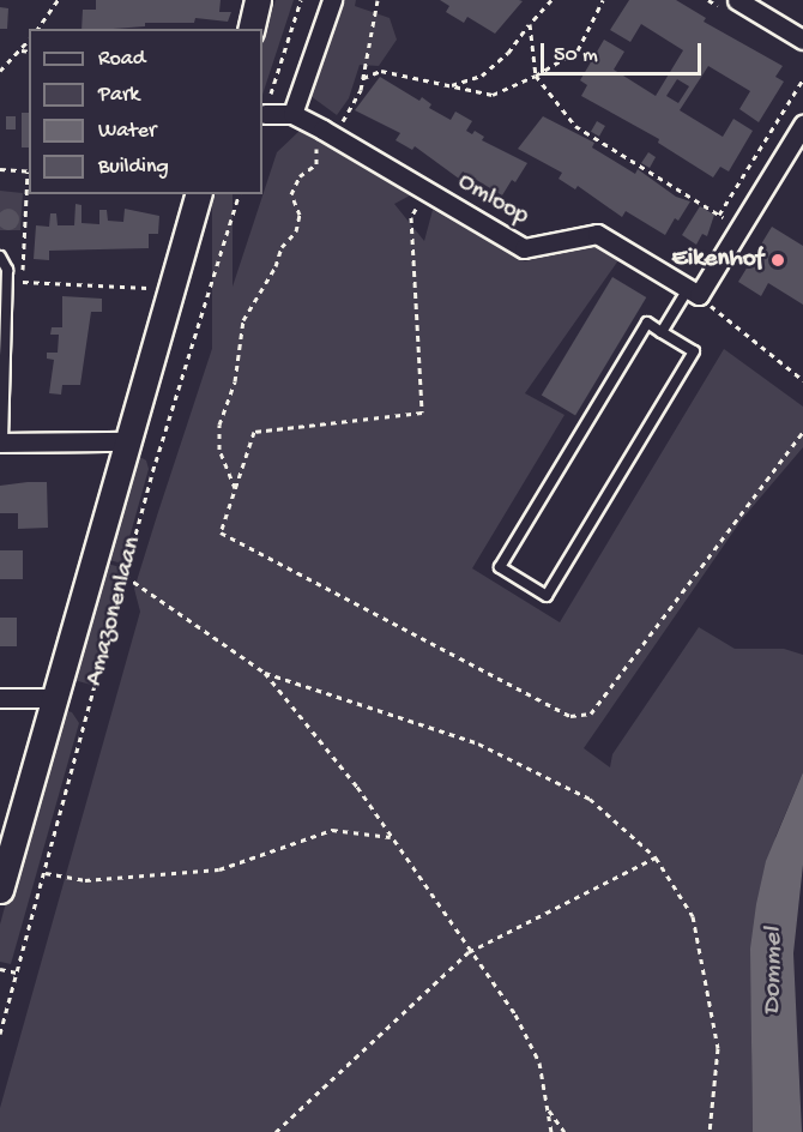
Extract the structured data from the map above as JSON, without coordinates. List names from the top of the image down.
{
  "streets": {
    "street": ["Omloop", "Amazonenlaan"]
  },
  "water": ["Dommel"],
  "places": ["Eikenhof"],
  "legend": [
    "Road",
    "Park",
    "Water",
    "Building"
  ],
  "scale_bar": "50 m"
}
